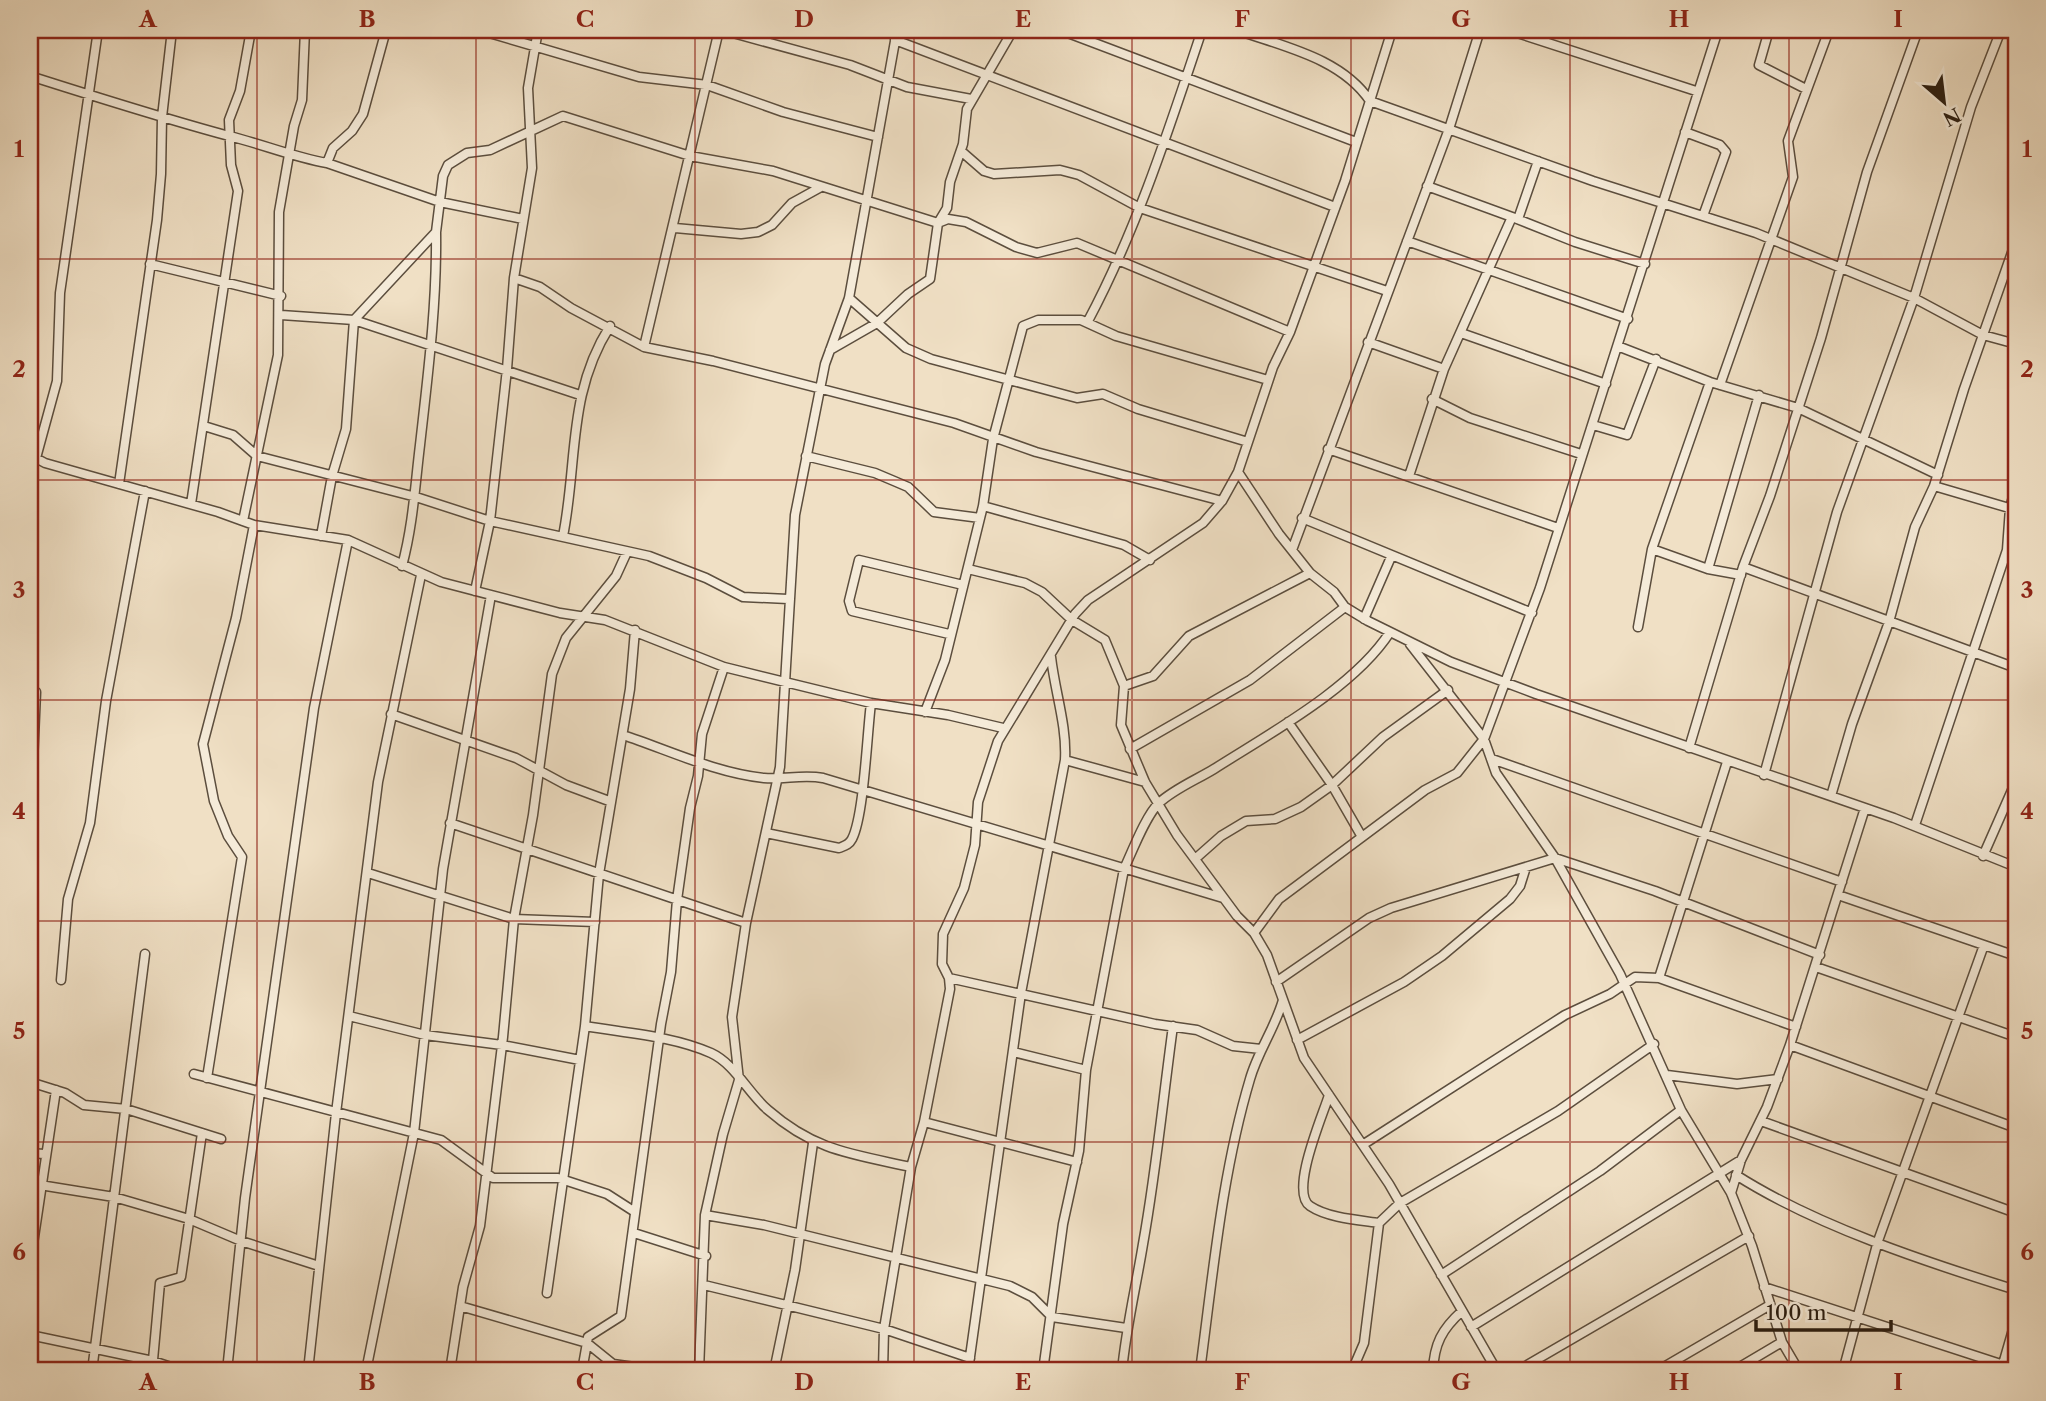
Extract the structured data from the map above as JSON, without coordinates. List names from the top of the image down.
{
  "scale_bar": "100 m",
  "north": "bottom right",
  "grid": {
    "columns": [
      "A",
      "B",
      "C",
      "D",
      "E",
      "F",
      "G",
      "H",
      "I"
    ],
    "rows": [
      "1",
      "2",
      "3",
      "4",
      "5",
      "6"
    ]
  }
}
